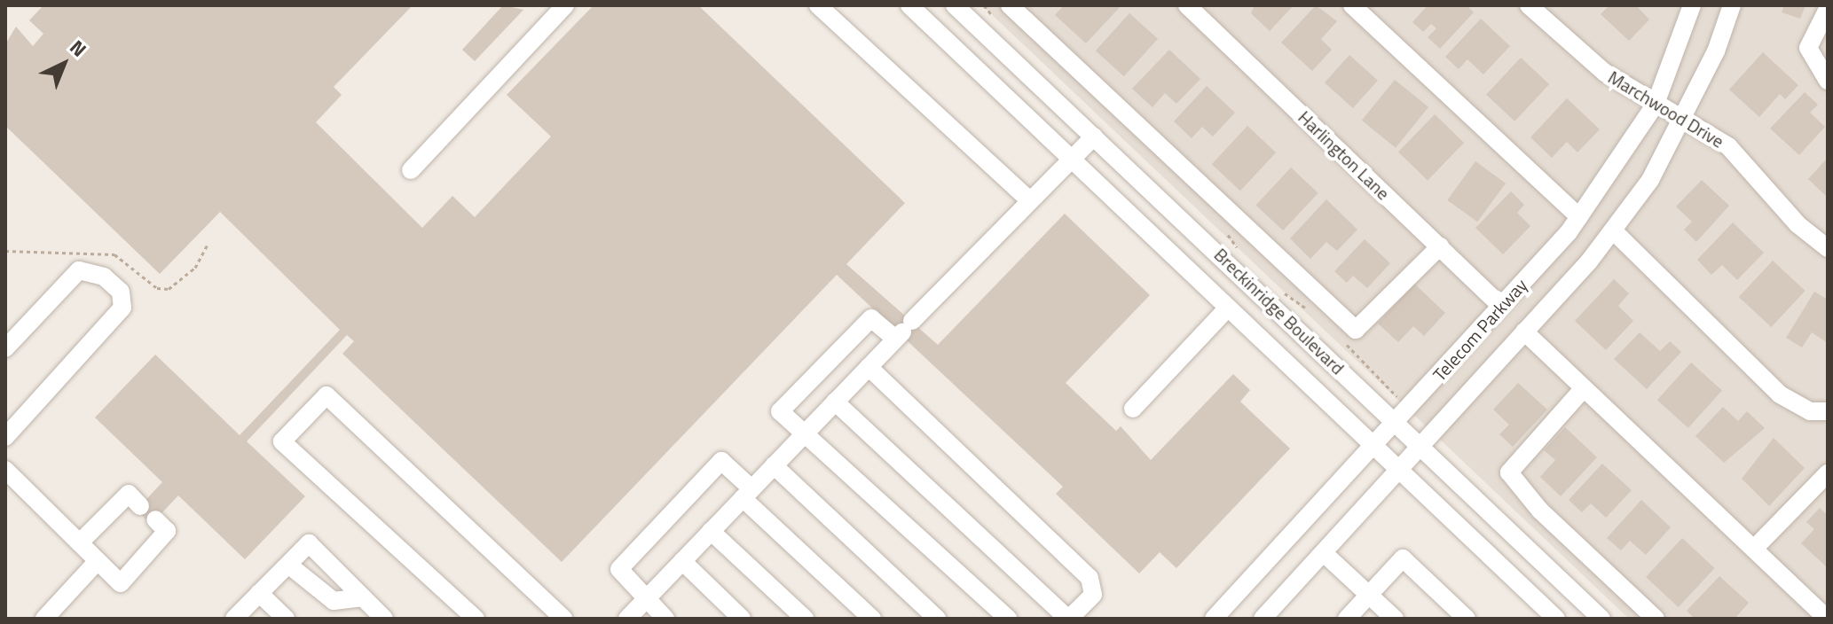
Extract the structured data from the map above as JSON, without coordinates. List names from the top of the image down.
{
  "streets": {
    "street": [
      "Marchwood Drive",
      "Harlington Lane",
      "Breckinridge Boulevard",
      "Telecom Parkway"
    ]
  },
  "crossings": [
    ["Marchwood Drive", "Telecom Parkway"],
    ["Harlington Lane", "Telecom Parkway"],
    ["Breckinridge Boulevard", "Telecom Parkway"]
  ],
  "north": "top right"
}
